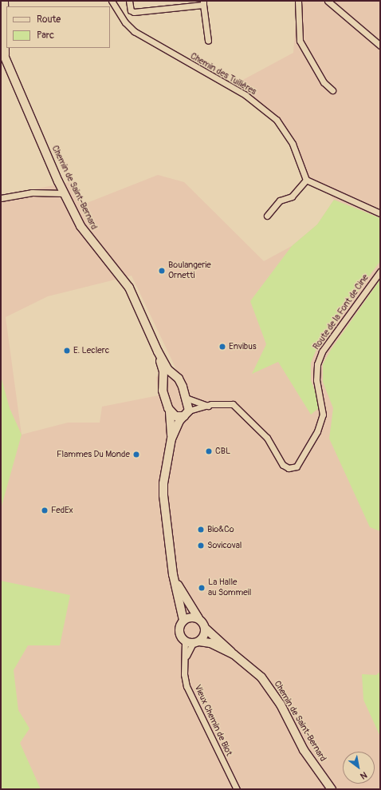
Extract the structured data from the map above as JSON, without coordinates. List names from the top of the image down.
{
  "streets": {
    "main road": ["Chemin de Saint-Bernard"],
    "street": ["Chemin des Tuilières", "Route de la Font de Cine", "Vieux Chemin de Biot"]
  },
  "crossings": [
    ["Chemin de Saint-Bernard", "Route de la Font de Cine"],
    ["Chemin de Saint-Bernard", "Vieux Chemin de Biot"]
  ],
  "places": [
    "Boulangerie Ornetti",
    "Envibus",
    "E. Leclerc",
    "CBL",
    "Flammes Du Monde",
    "FedEx",
    "Bio&Co",
    "Sovicoval",
    "La Halle au Sommeil"
  ],
  "legend": ["Route", "Parc"],
  "north": "bottom right"
}
